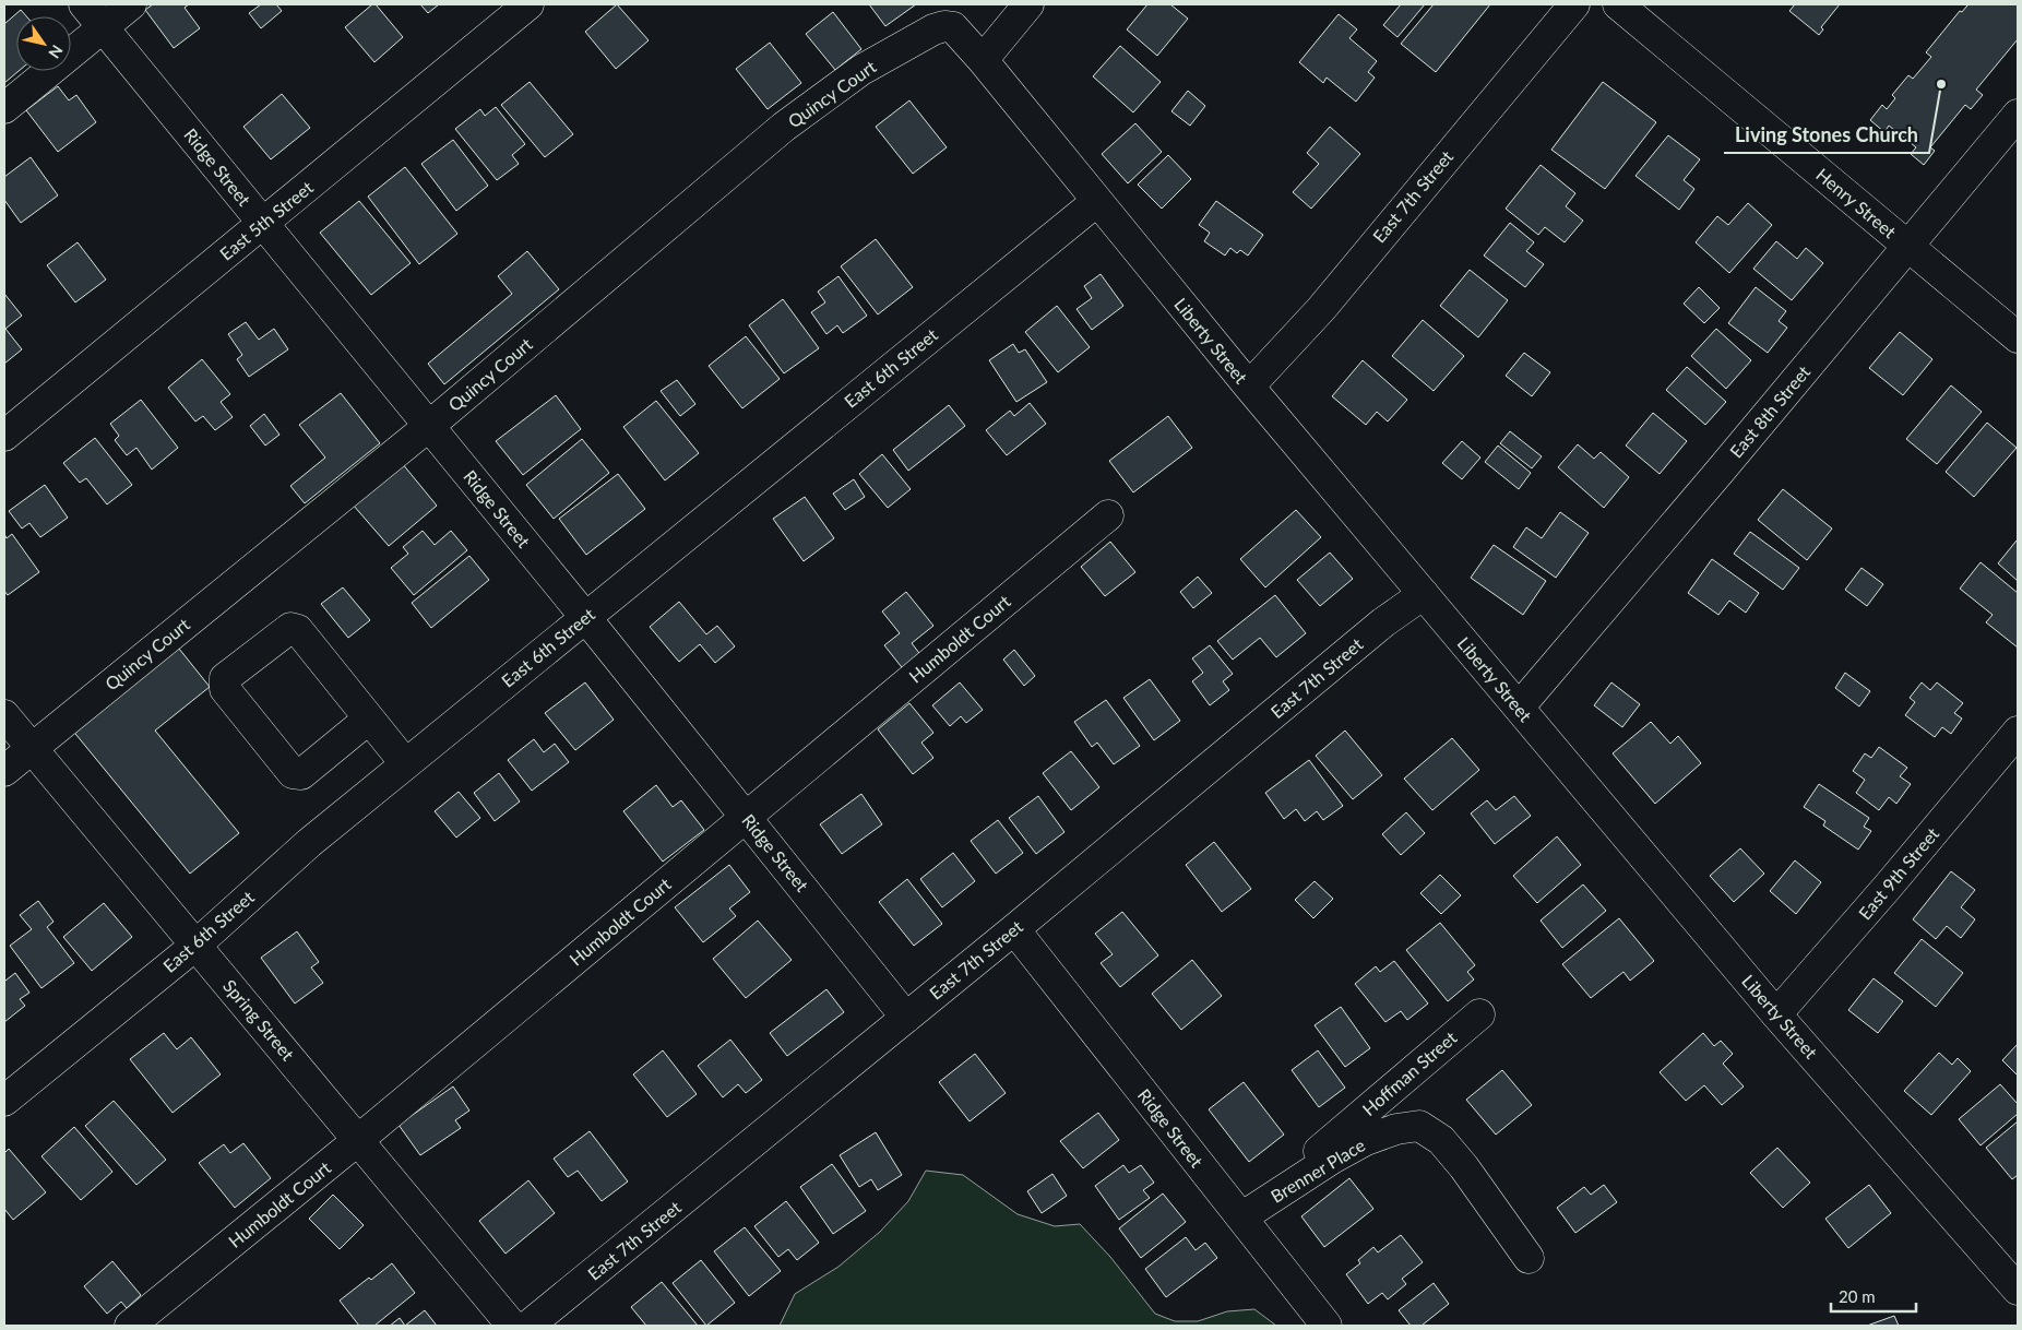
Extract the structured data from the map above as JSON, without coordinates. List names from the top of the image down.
{
  "streets": {
    "street": [
      "Quincy Court",
      "Ridge Street",
      "East 7th Street",
      "Henry Street",
      "East 5th Street",
      "Liberty Street",
      "East 6th Street",
      "East 8th Street",
      "Humboldt Court",
      "East 9th Street",
      "Spring Street",
      "Hoffman Street",
      "Brenner Place"
    ]
  },
  "crossings": [
    ["Quincy Court", "Ridge Street"],
    ["Quincy Court", "Liberty Street"],
    ["Quincy Court", "Spring Street"],
    ["Ridge Street", "East 7th Street"],
    ["Ridge Street", "East 5th Street"],
    ["Ridge Street", "East 6th Street"],
    ["Ridge Street", "Humboldt Court"],
    ["Ridge Street", "Hoffman Street"],
    ["Ridge Street", "Brenner Place"],
    ["East 7th Street", "Liberty Street"],
    ["Henry Street", "East 8th Street"],
    ["Liberty Street", "East 6th Street"],
    ["Liberty Street", "East 8th Street"],
    ["Liberty Street", "East 9th Street"],
    ["East 6th Street", "Spring Street"],
    ["Humboldt Court", "Spring Street"],
    ["Hoffman Street", "Brenner Place"]
  ],
  "places": ["Living Stones Church"],
  "scale_bar": "20 m",
  "north": "bottom right"
}
